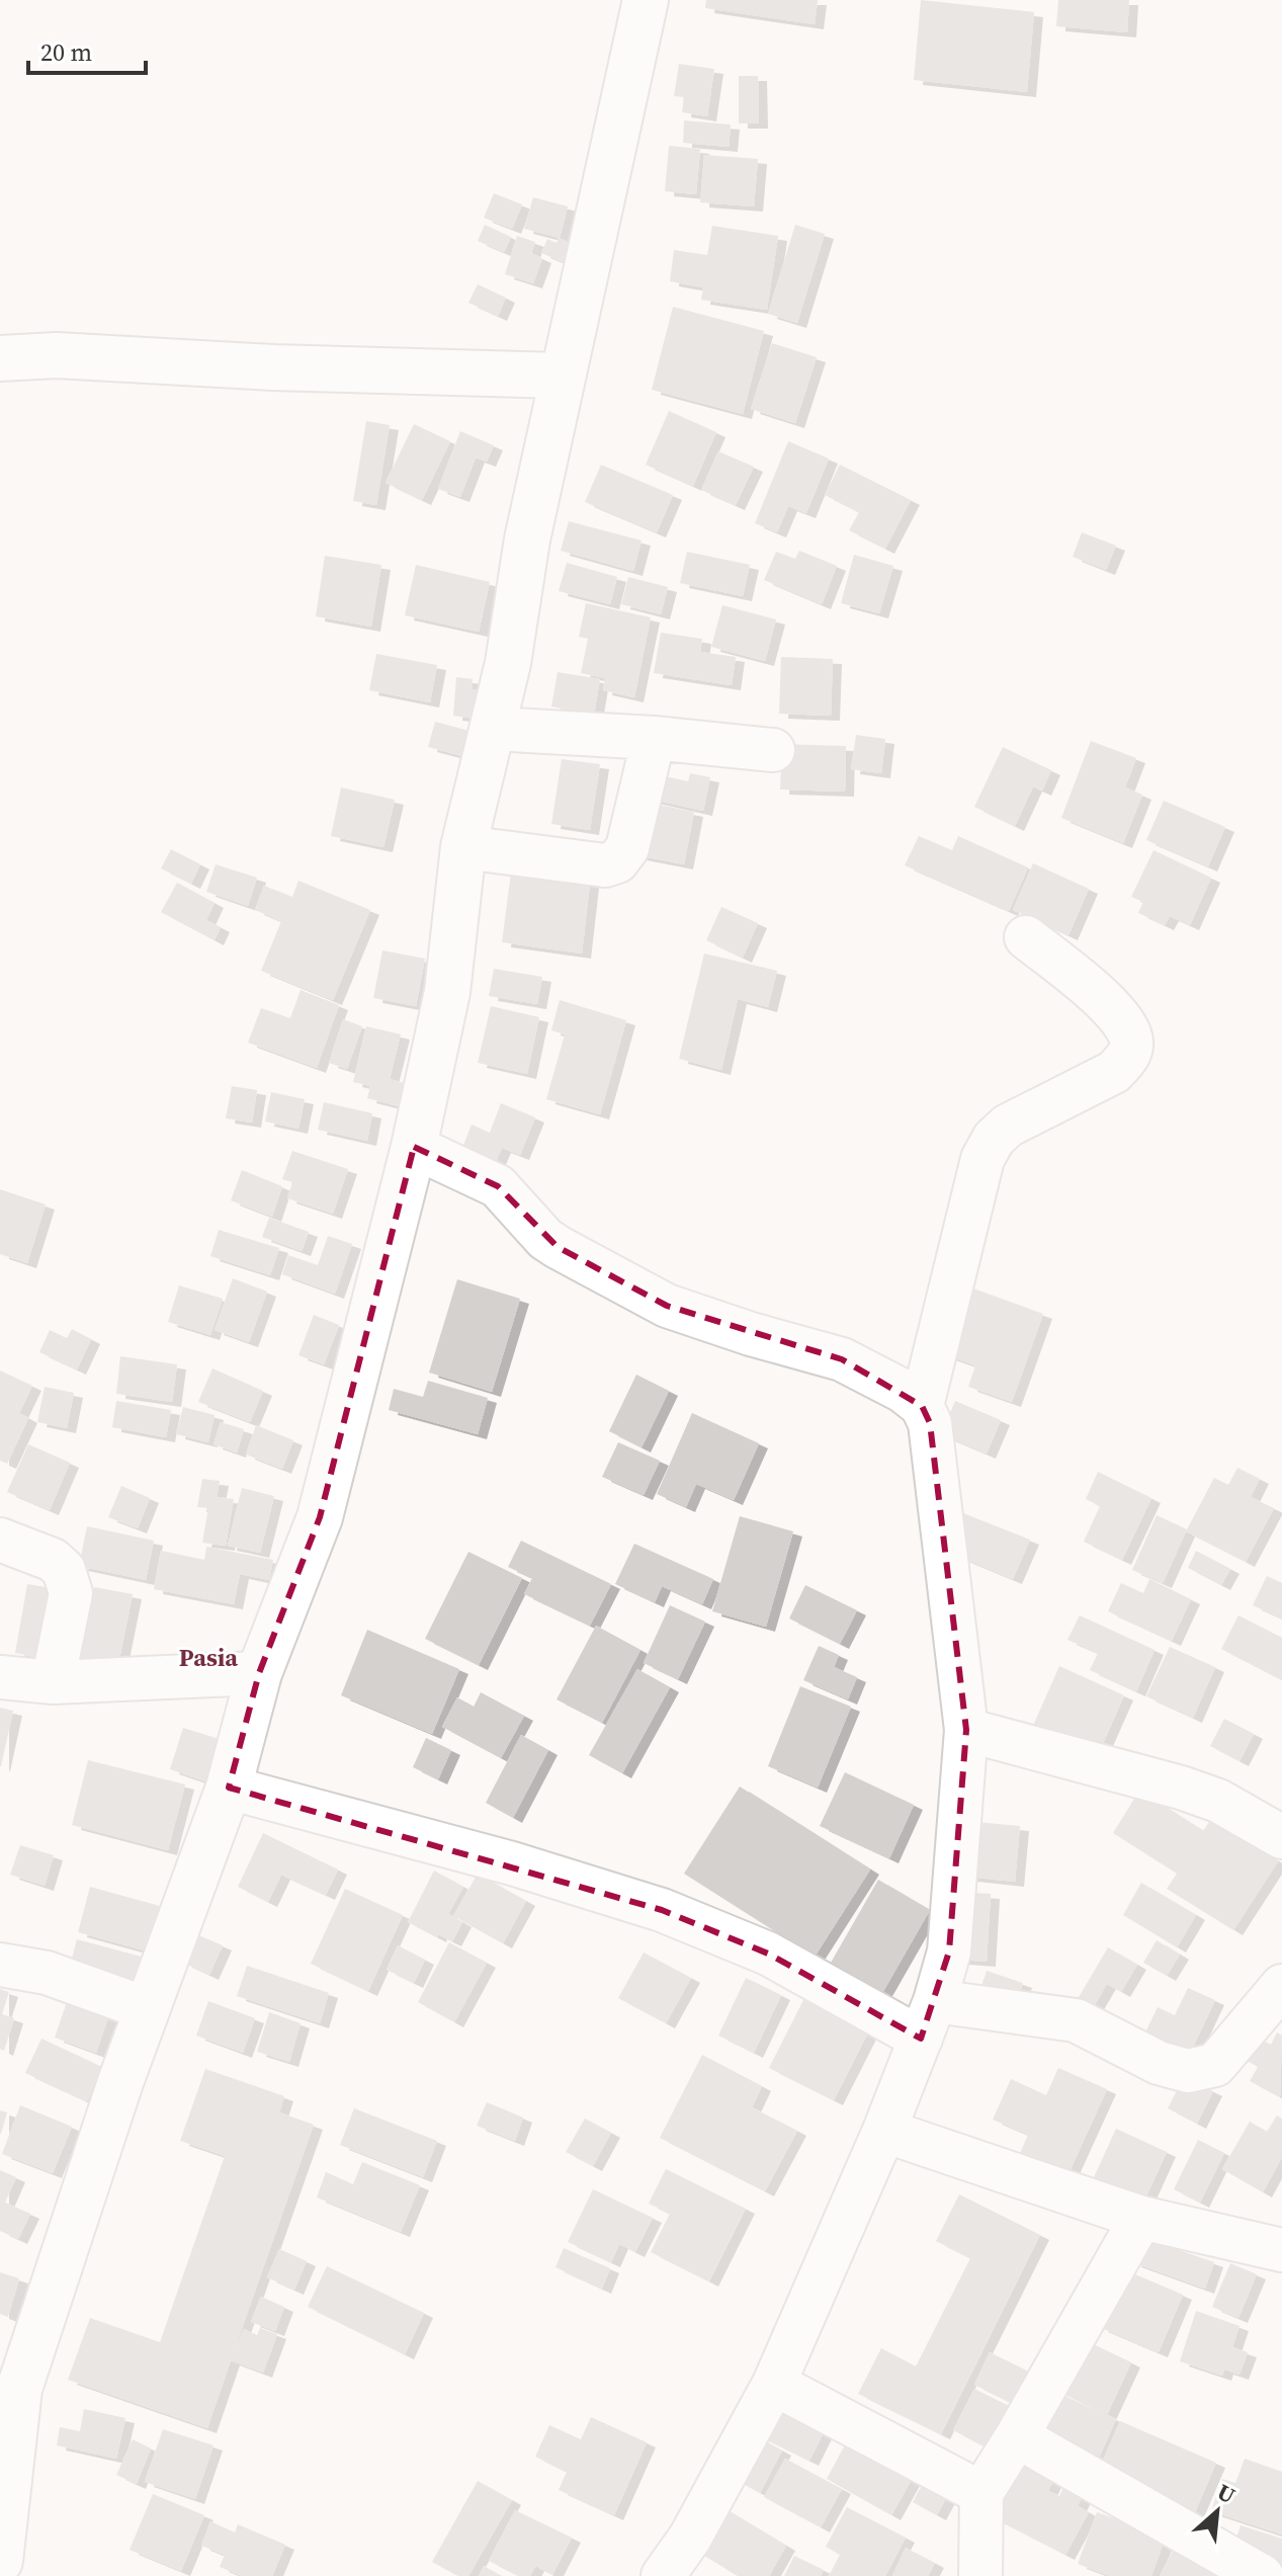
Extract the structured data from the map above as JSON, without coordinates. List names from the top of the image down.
{
  "districts": ["Pasia"],
  "scale_bar": "20 m",
  "north": "top right"
}
